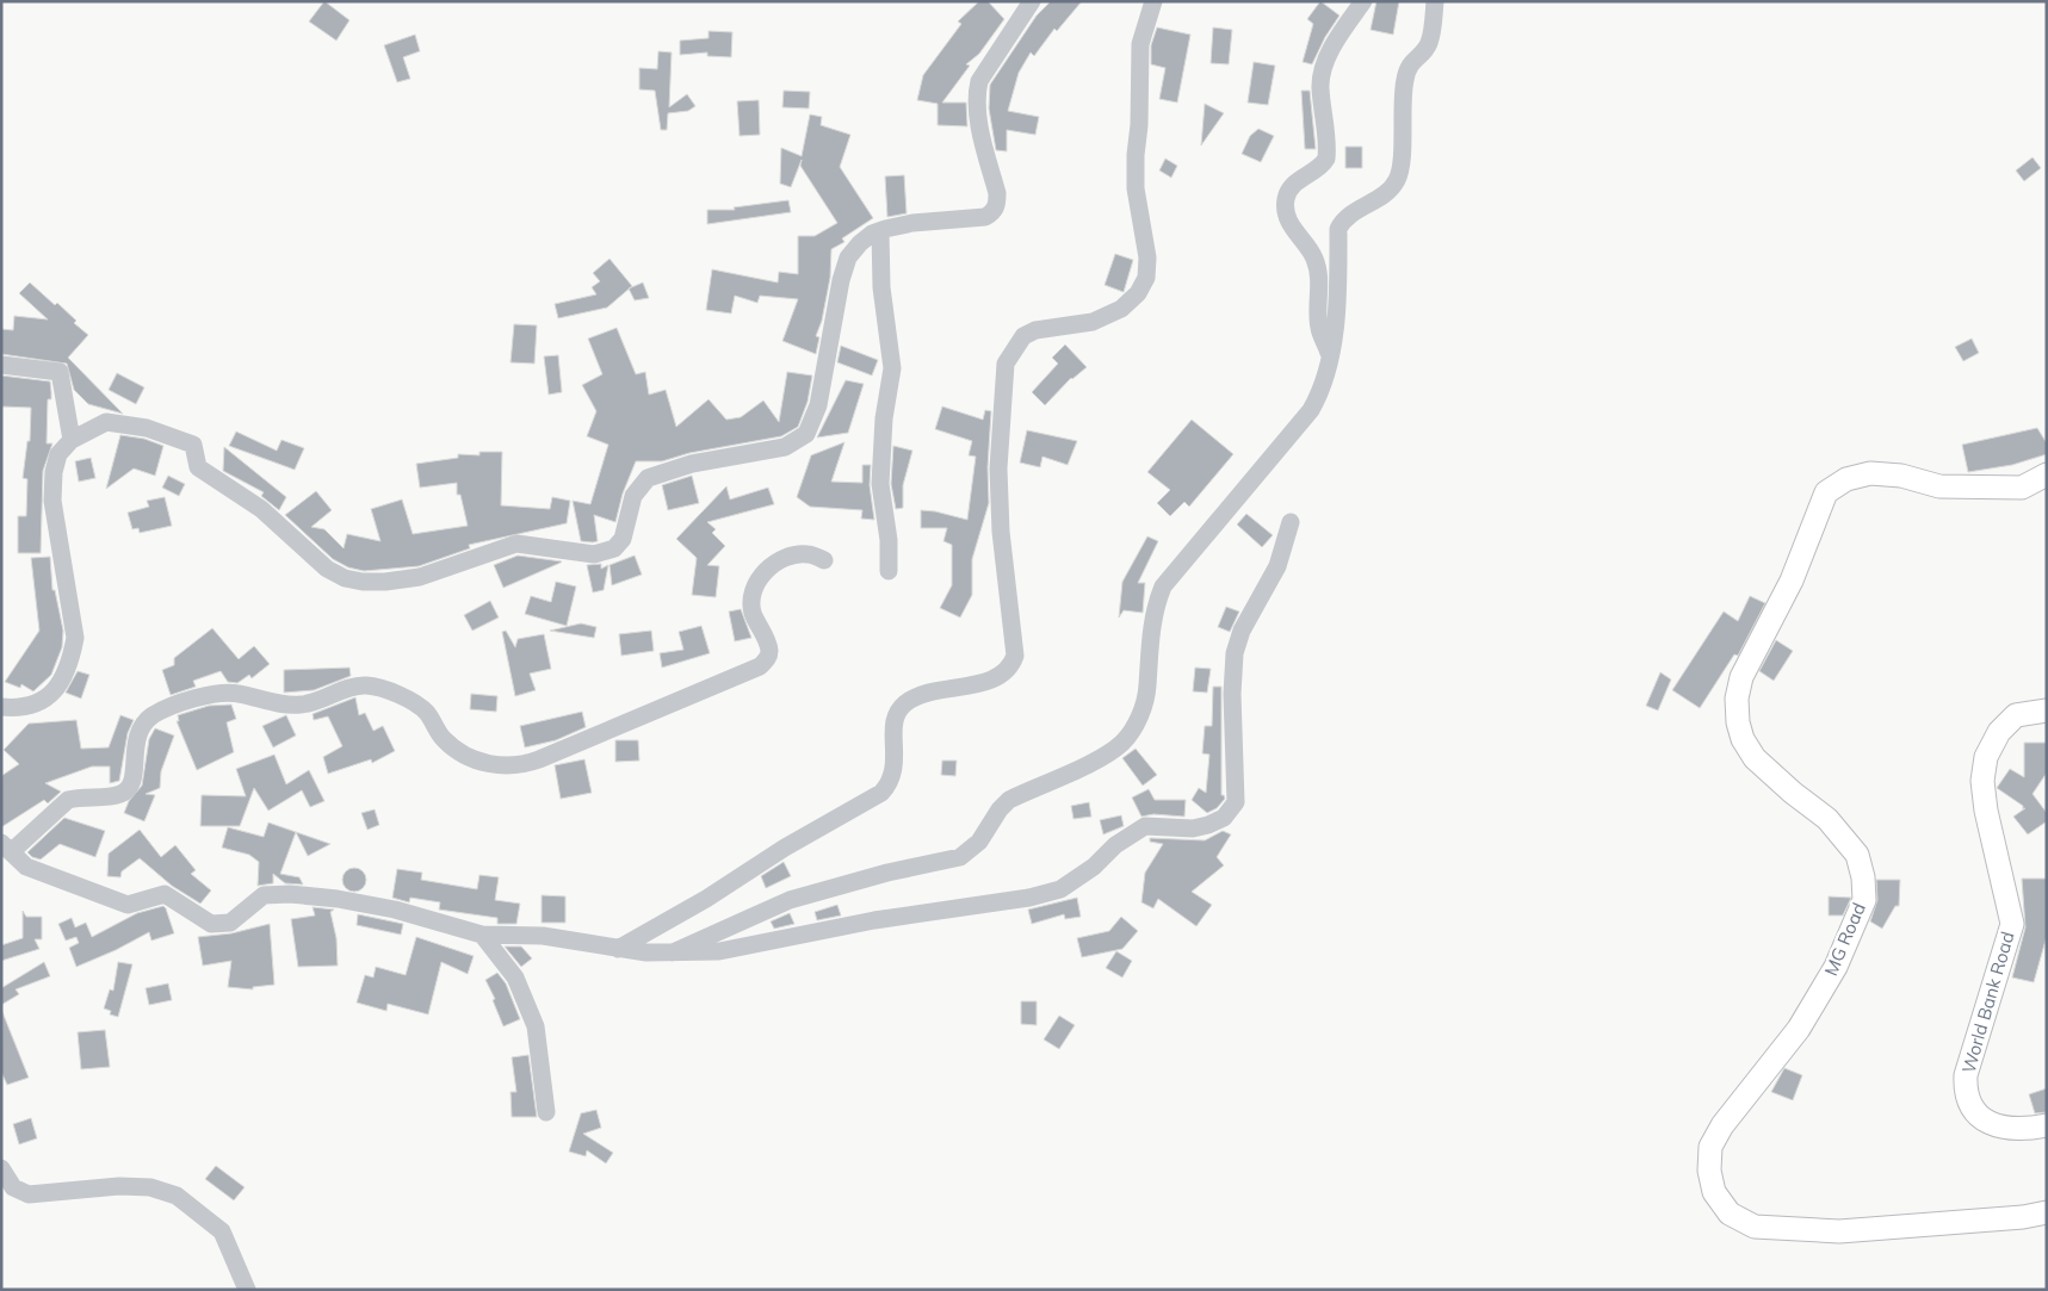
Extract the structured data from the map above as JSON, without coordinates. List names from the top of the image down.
{
  "streets": {
    "main road": ["MG Road", "World Bank Road"]
  }
}
